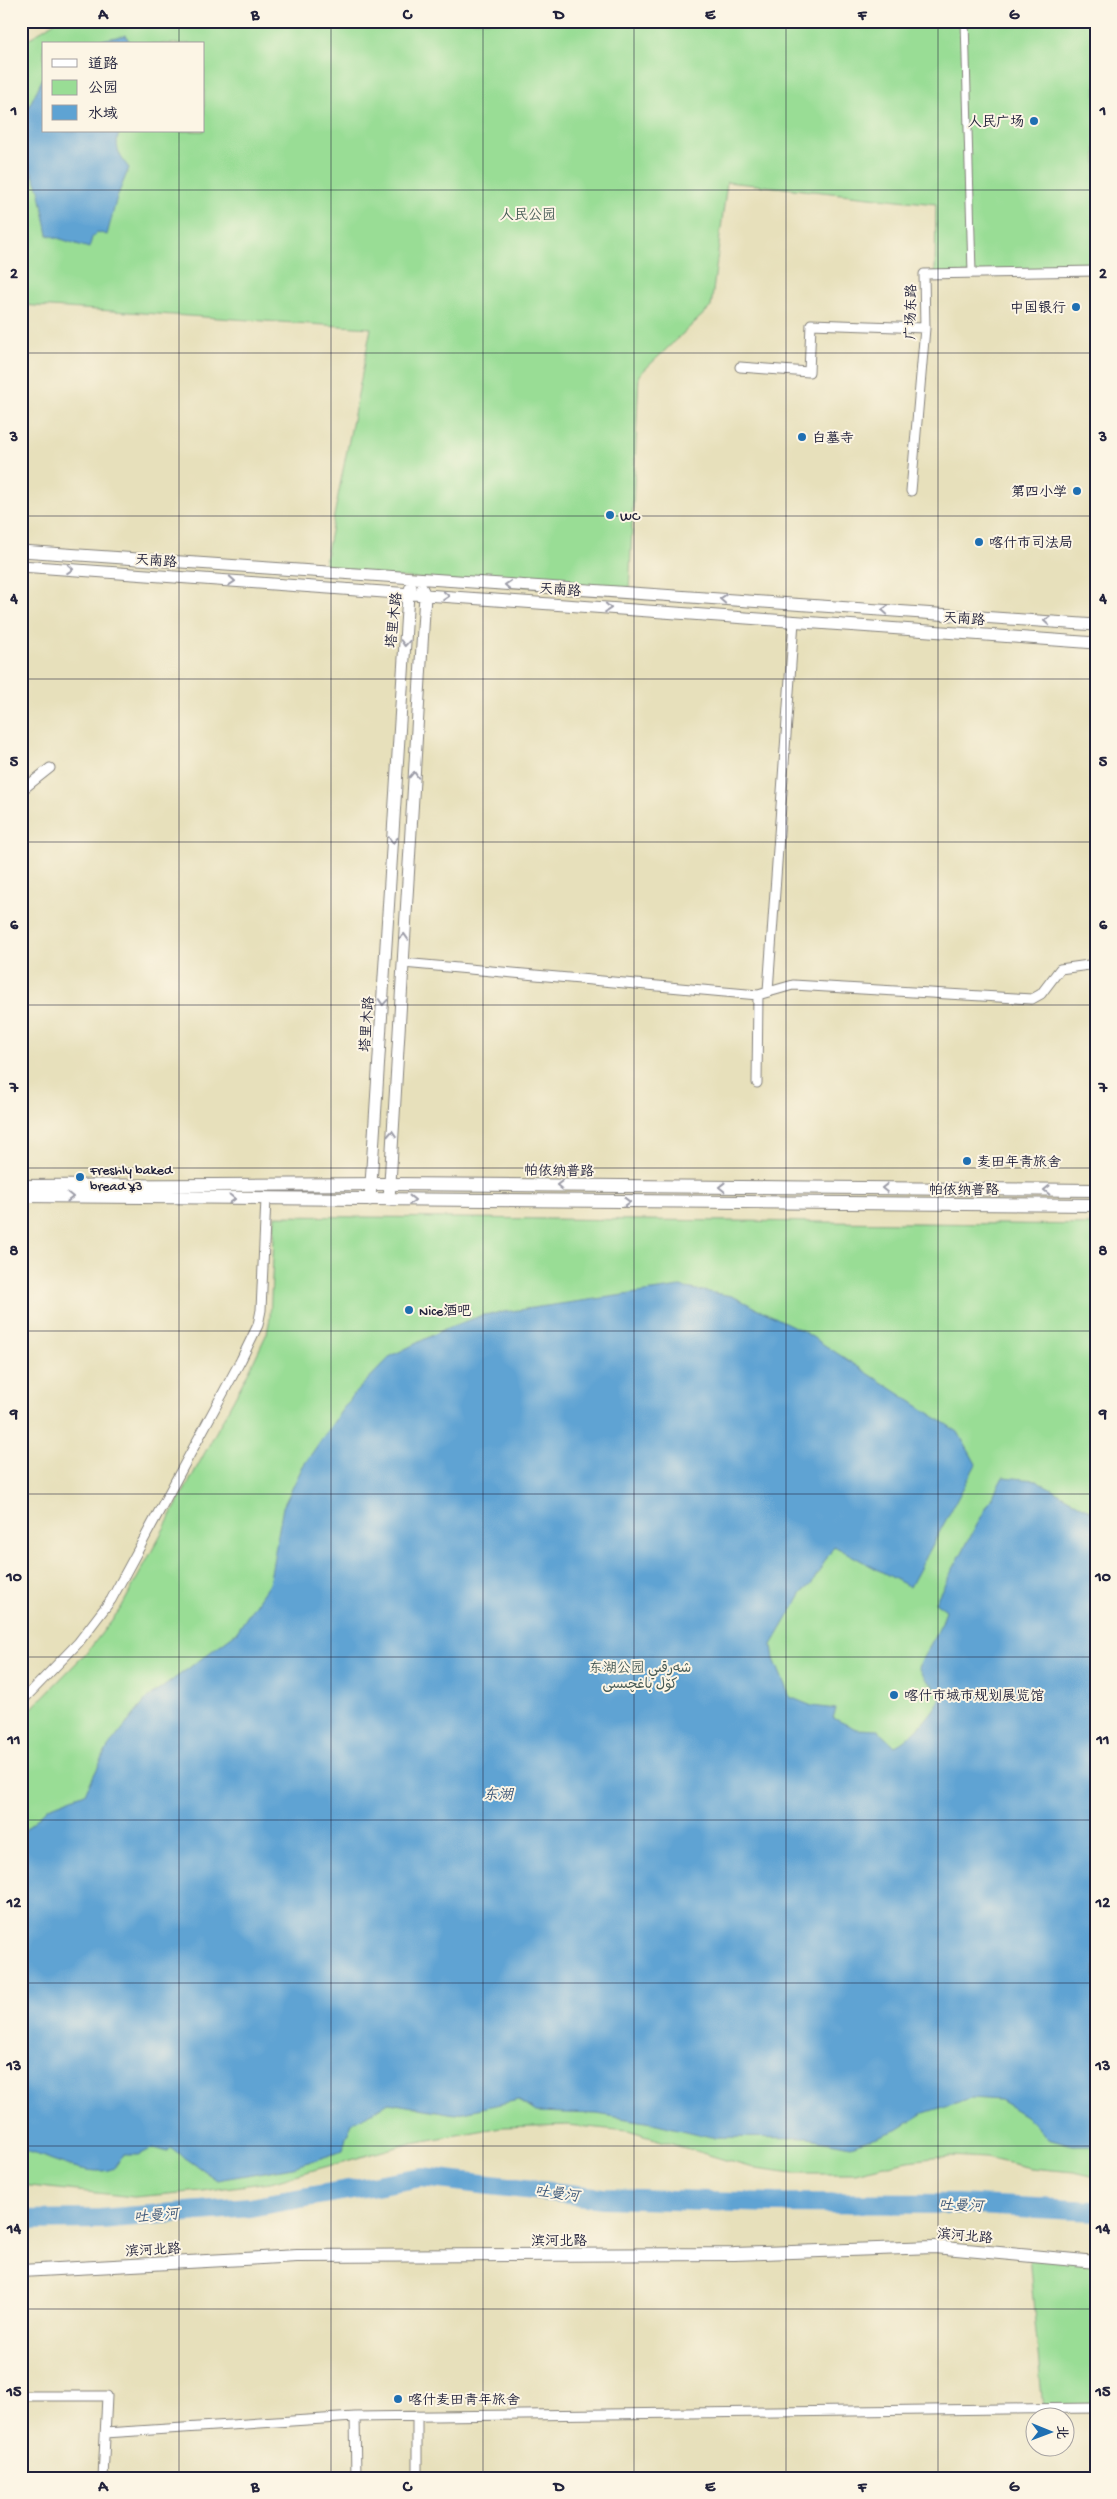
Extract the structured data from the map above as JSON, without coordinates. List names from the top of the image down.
{
  "streets": {
    "main road": ["帕依纳普路", "滨河北路"],
    "street": ["广场东路", "天南路", "塔里木路"]
  },
  "crossings": [
    ["天南路", "塔里木路"],
    ["塔里木路", "帕依纳普路"]
  ],
  "water": ["东湖", "吐曼河"],
  "parks": ["人民公园", "东湖公园 شەرقىي كۆل باغچىسى"],
  "places": [
    "人民广场",
    "中国银行",
    "白墓寺",
    "第四小学",
    "WC",
    "喀什市司法局",
    "麦田年青旅舍",
    "Freshly baked bread ¥3",
    "Nice酒吧",
    "喀什市城市规划展览馆",
    "喀什麦田青年旅舍"
  ],
  "legend": ["道路", "公园", "水域"],
  "north": "right",
  "grid": {
    "columns": [
      "A",
      "B",
      "C",
      "D",
      "E",
      "F",
      "G"
    ],
    "rows": [
      "1",
      "2",
      "3",
      "4",
      "5",
      "6",
      "7",
      "8",
      "9",
      "10",
      "11",
      "12",
      "13",
      "14",
      "15"
    ]
  }
}
